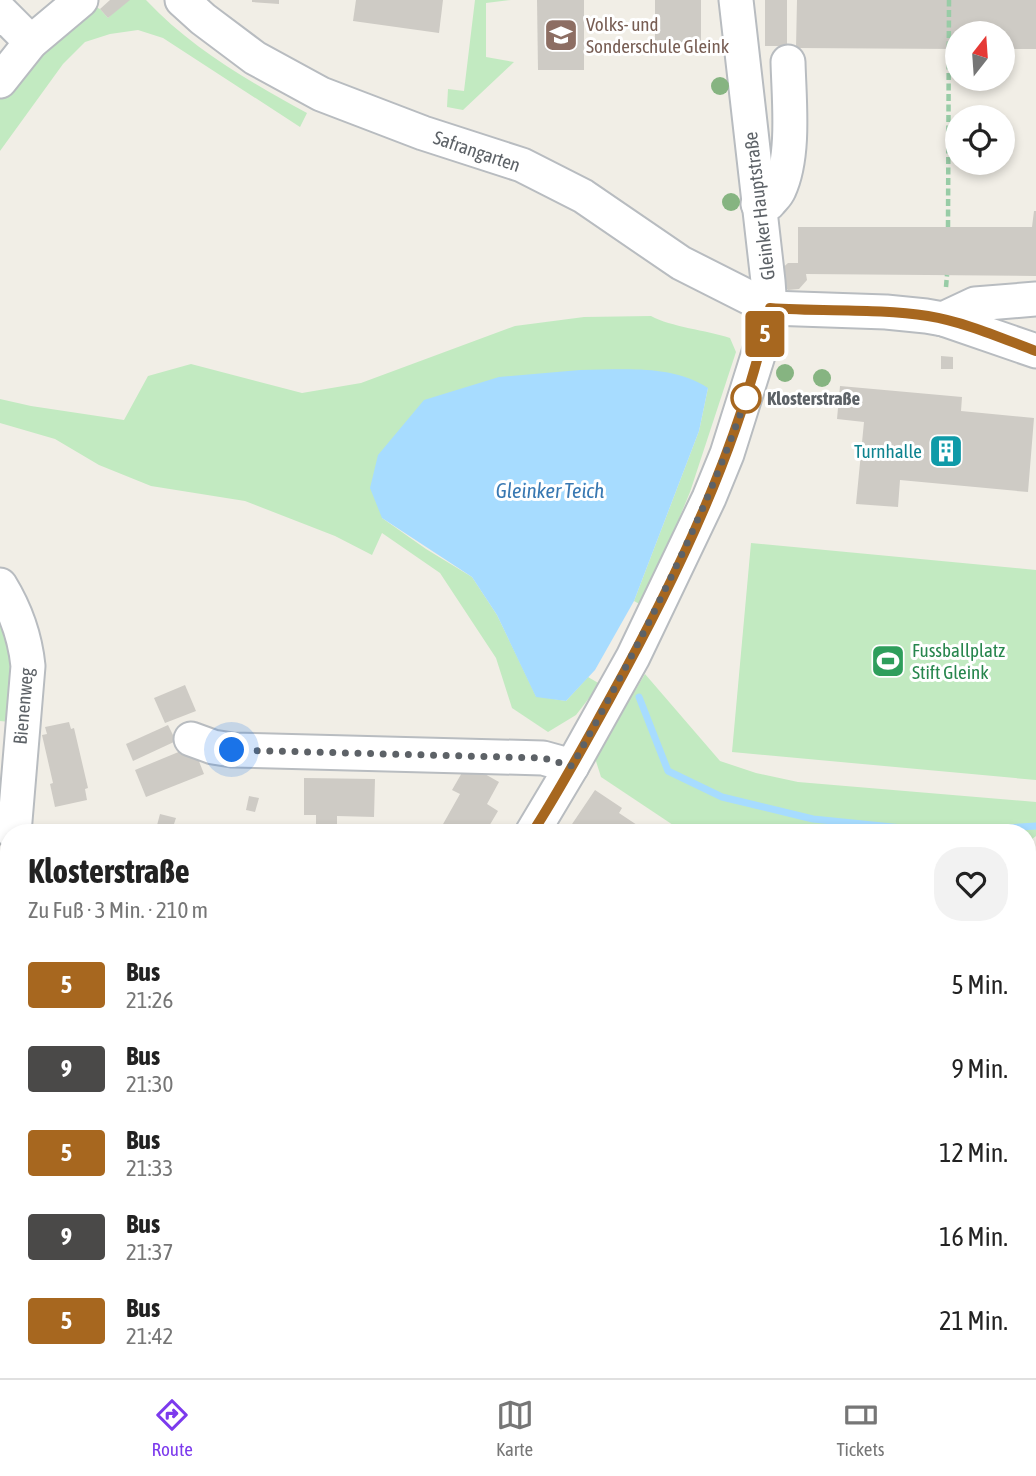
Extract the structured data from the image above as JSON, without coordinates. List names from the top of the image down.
{
  "streets": {
    "street": ["Safrangarten", "Gleinker Hauptstraße", "Bienenweg"]
  },
  "crossings": [
    ["Safrangarten", "Gleinker Hauptstraße"]
  ],
  "water": ["Gleinker Teich"],
  "places": {
    "school or university": ["Volks- und Sonderschule Gleink"],
    "other": ["Klosterstraße"],
    "building": ["Turnhalle"],
    "sports": ["Fussballplatz Stift Gleink"]
  },
  "lines": ["bus line 5"],
  "north": "top",
  "page": {
    "on_map": "5",
    "heading": ["Klosterstraße", "Zu Fuß · 3 Min. · 210 m"],
    "list": [
      {
        "mark": "5",
        "name": "Bus",
        "note": "21:26",
        "value": "5 Min."
      },
      {
        "mark": "9",
        "name": "Bus",
        "note": "21:30",
        "value": "9 Min."
      },
      {
        "mark": "5",
        "name": "Bus",
        "note": "21:33",
        "value": "12 Min."
      },
      {
        "mark": "9",
        "name": "Bus",
        "note": "21:37",
        "value": "16 Min."
      },
      {
        "mark": "5",
        "name": "Bus",
        "note": "21:42",
        "value": "21 Min."
      }
    ],
    "tabs": ["Route", "Karte", "Tickets"]
  }
}
